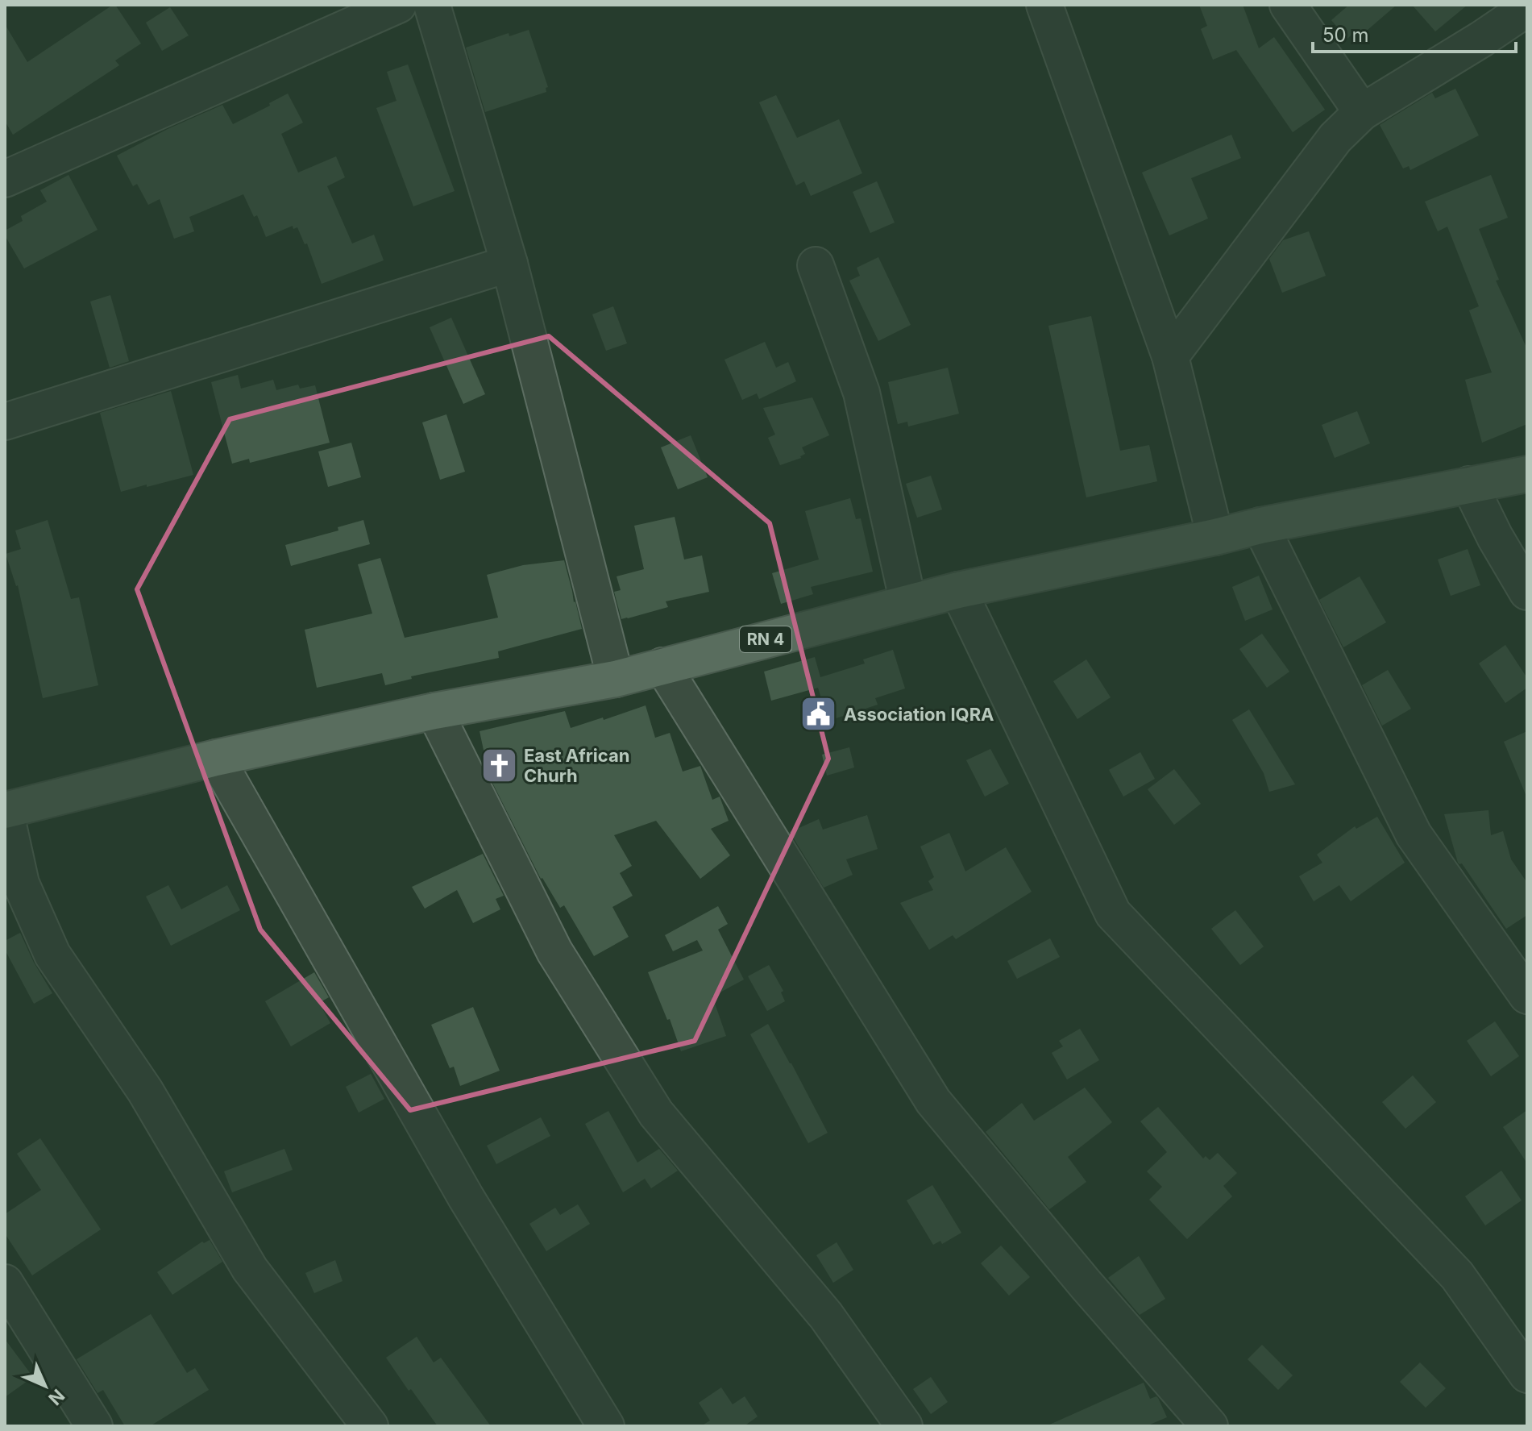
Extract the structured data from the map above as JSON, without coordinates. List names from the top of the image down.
{
  "streets": {
    "main road": ["RN 4"]
  },
  "places": {
    "public building": ["Association IQRA"],
    "church": ["East African Churh"]
  },
  "scale_bar": "50 m",
  "north": "bottom right"
}
